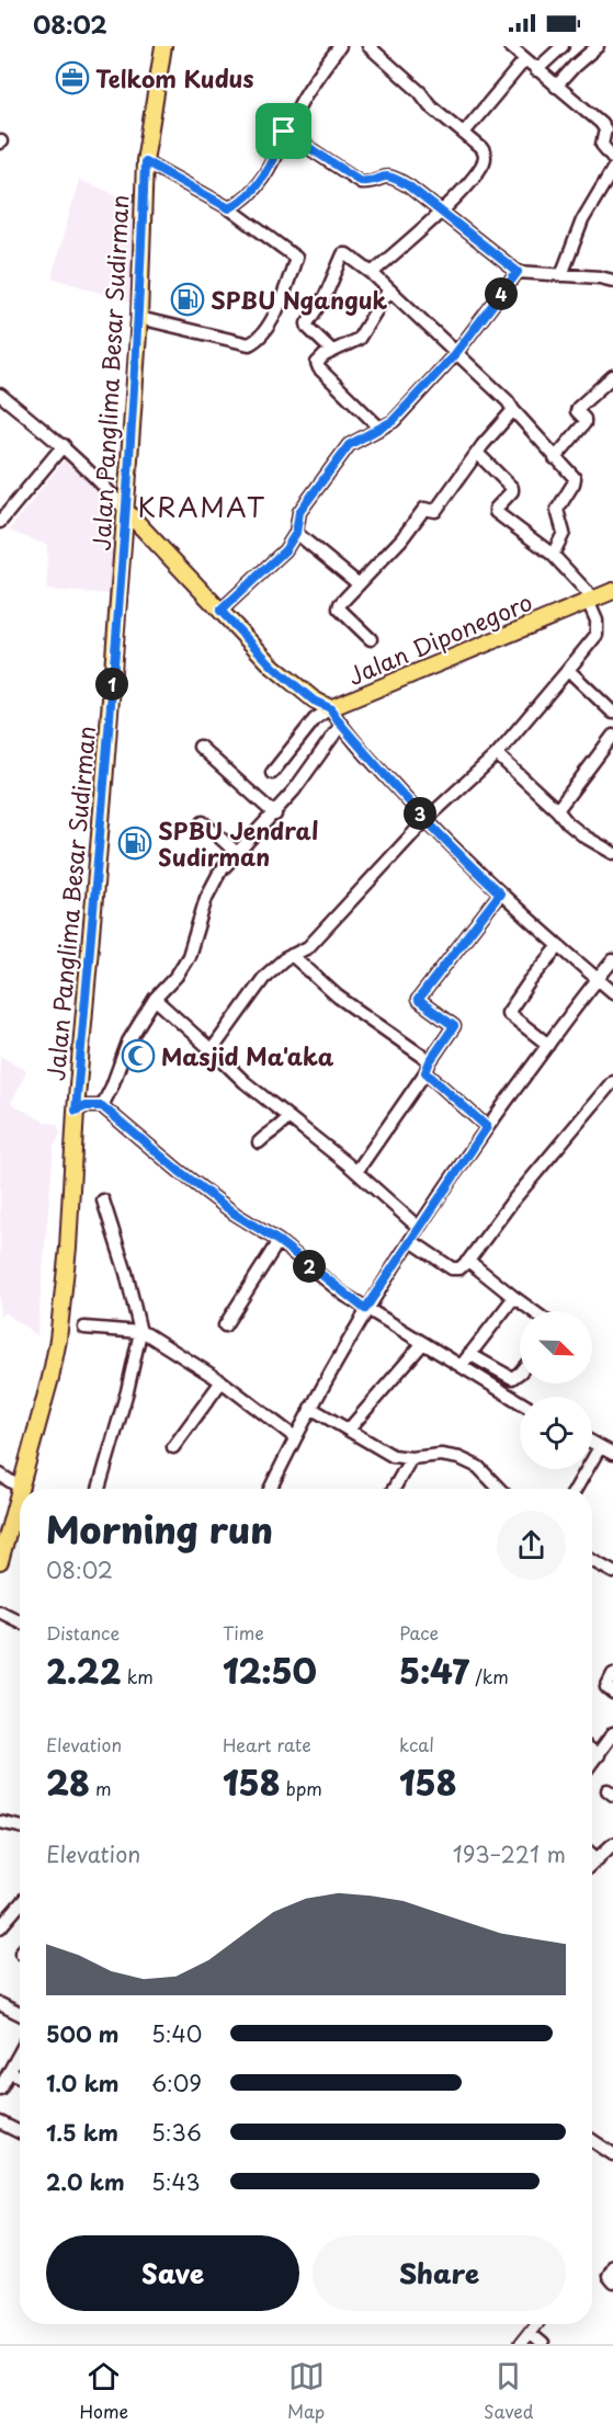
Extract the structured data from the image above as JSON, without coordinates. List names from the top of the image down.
{
  "streets": {
    "main road": ["Jalan Panglima Besar Sudirman", "Jalan Diponegoro"]
  },
  "crossings": [
    ["Jalan Panglima Besar Sudirman", "Jalan Diponegoro"]
  ],
  "districts": ["KRAMAT"],
  "places": {
    "office": ["Telkom Kudus"],
    "fuel station": ["SPBU Nganguk", "SPBU Jendral Sudirman"],
    "mosque": ["Masjid Ma'aka"]
  },
  "north": "bottom right",
  "page": {
    "status": "08:02",
    "pins": [
      "4",
      "1",
      "3",
      "2"
    ],
    "heading": ["Morning run", "08:02"],
    "stats": [
      ["Distance", "2.22 km"],
      ["Time", "12:50"],
      ["Pace", "5:47 /km"],
      ["Elevation", "28 m"],
      ["Heart rate", "158 bpm"],
      ["kcal", "158"]
    ],
    "chart": ["Elevation", "193–221 m"],
    "list": [
      {
        "name": "500 m",
        "note": "5:40"
      },
      {
        "name": "1.0 km",
        "note": "6:09"
      },
      {
        "name": "1.5 km",
        "note": "5:36"
      },
      {
        "name": "2.0 km",
        "note": "5:43"
      }
    ],
    "buttons": ["Save", "Share"],
    "tabs": ["Home", "Map", "Saved"]
  }
}
